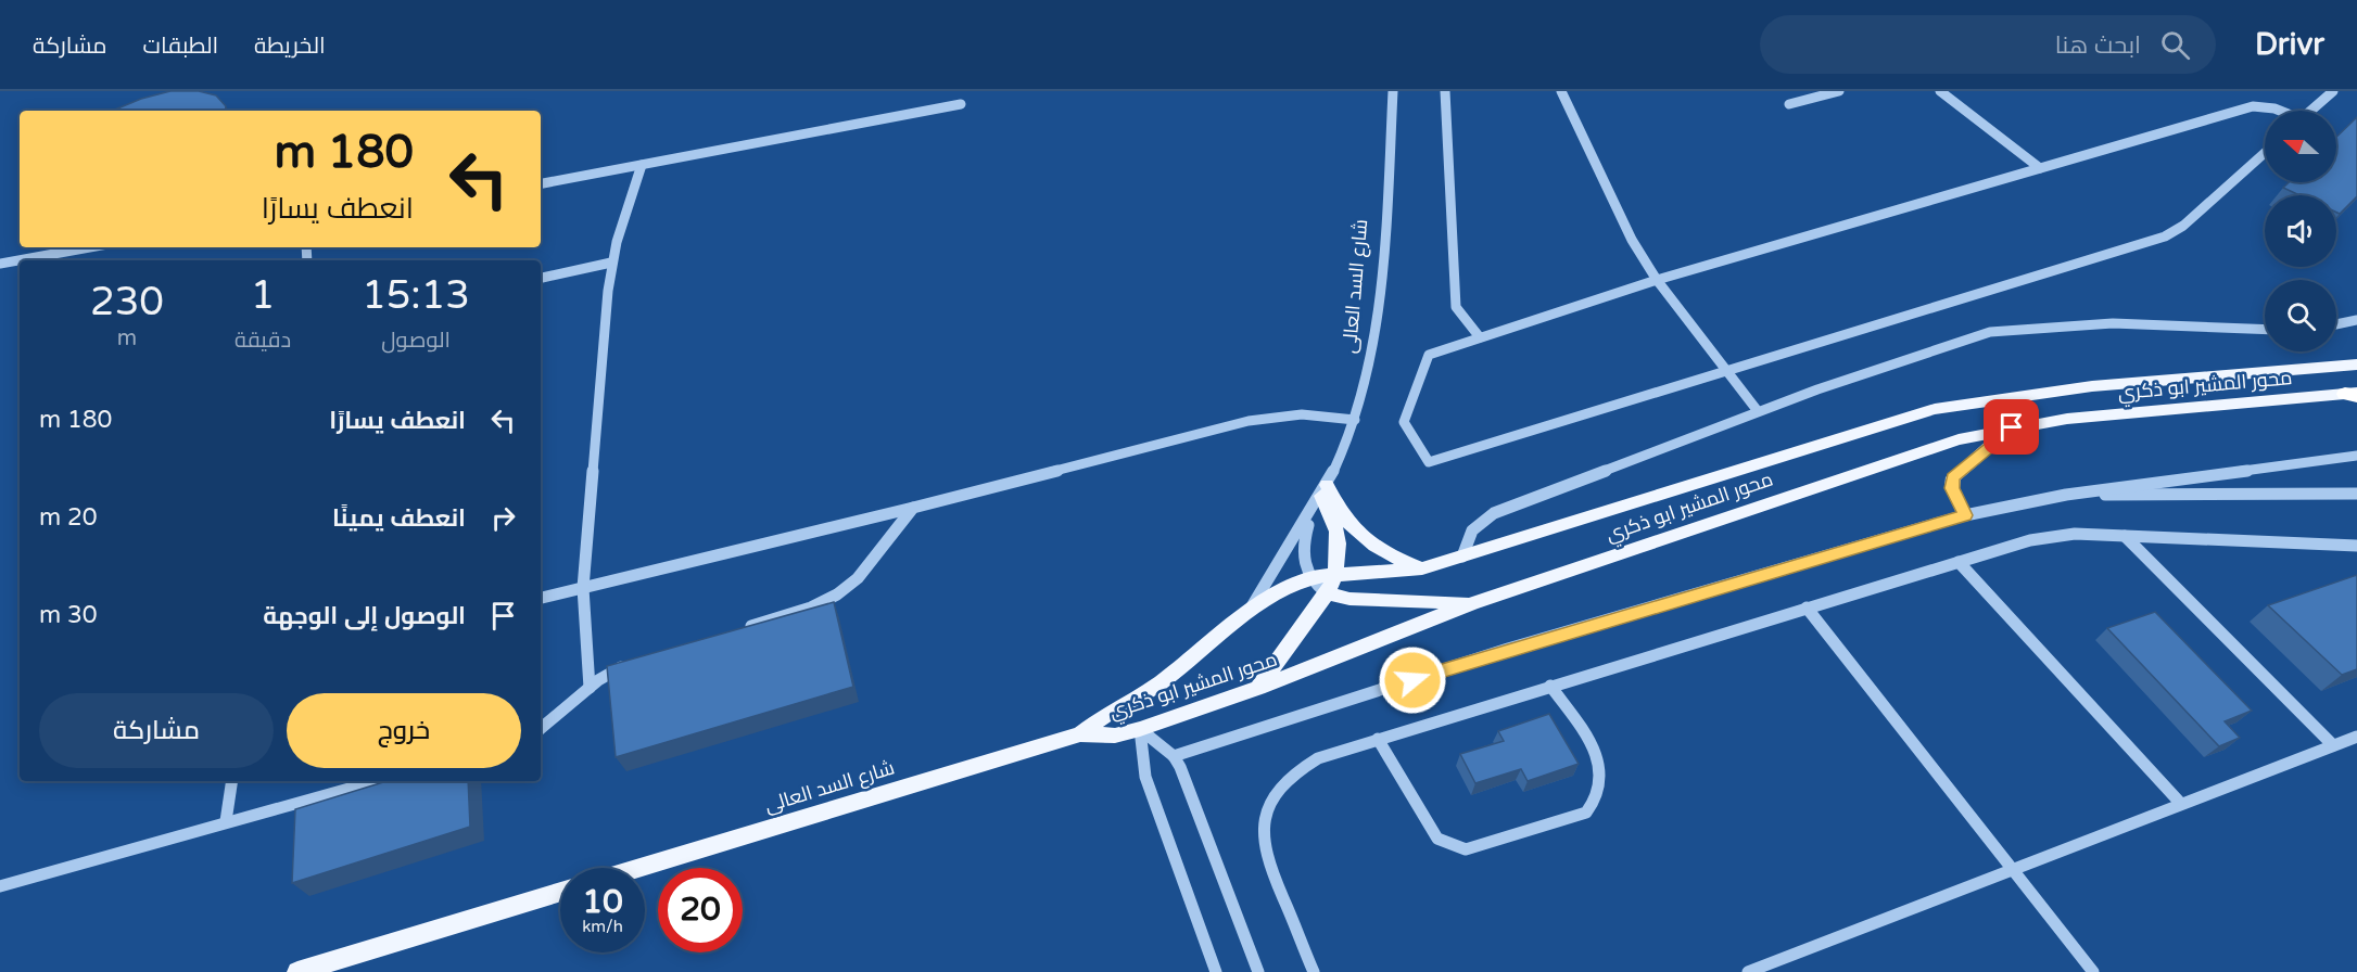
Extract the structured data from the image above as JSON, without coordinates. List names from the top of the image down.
{
  "streets": {
    "main road": ["شارع السد العالى", "محور المشير ابو ذكري"]
  },
  "crossings": [
    ["شارع السد العالى", "محور المشير ابو ذكري"]
  ],
  "north": "left",
  "page": {
    "header": "Drivr",
    "search": "ابحث هنا",
    "nav": ["الخريطة", "الطبقات", "مشاركة"],
    "turn": ["180 m", "انعطف يسارًا"],
    "eta": [
      "15:13",
      "الوصول",
      "1",
      "دقيقة",
      "230",
      "m"
    ],
    "list": [
      {
        "name": "انعطف يسارًا",
        "value": "180 m"
      },
      {
        "name": "انعطف يمينًا",
        "value": "20 m"
      },
      {
        "name": "الوصول إلى الوجهة",
        "value": "30 m"
      }
    ],
    "buttons": ["خروج", "مشاركة"],
    "speed": "10 km/h",
    "limit": "20"
  }
}
